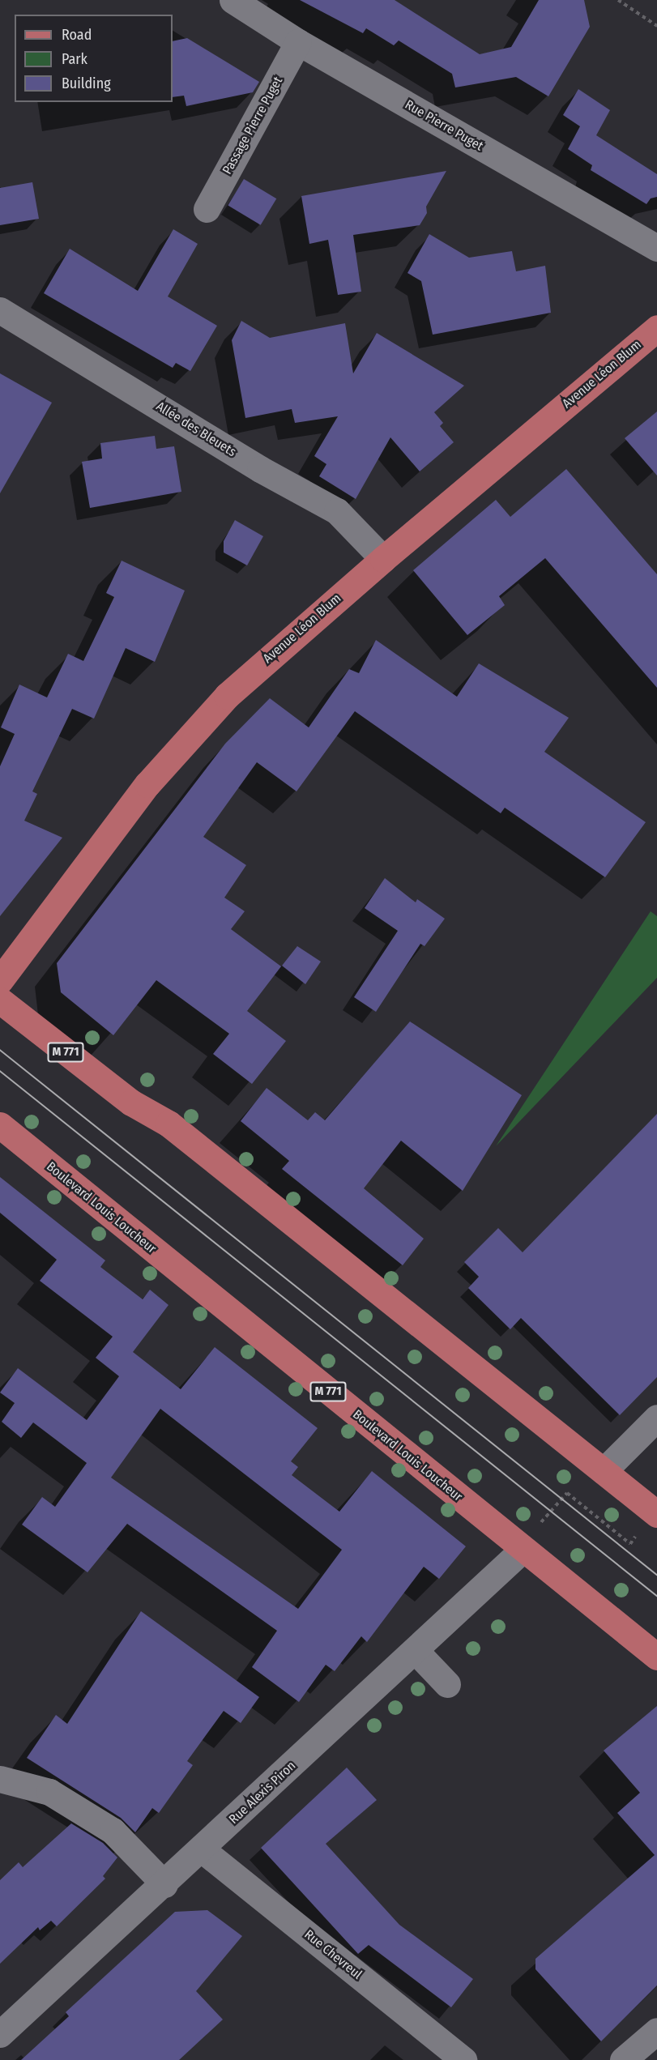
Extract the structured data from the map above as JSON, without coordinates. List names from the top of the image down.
{
  "streets": {
    "main road": ["Avenue Léon Blum", "M 771", "Boulevard Louis Loucheur"],
    "street": [
      "Passage Pierre Puget",
      "Rue Pierre Puget",
      "Allée des Bleuets",
      "Rue Alexis Piron",
      "Rue Chevreul"
    ]
  },
  "crossings": [
    ["Passage Pierre Puget", "Rue Pierre Puget"],
    ["Avenue Léon Blum", "Allée des Bleuets"],
    ["Boulevard Louis Loucheur", "Rue Alexis Piron"],
    ["Rue Alexis Piron", "Rue Chevreul"]
  ],
  "legend": ["Road", "Park", "Building"]
}
